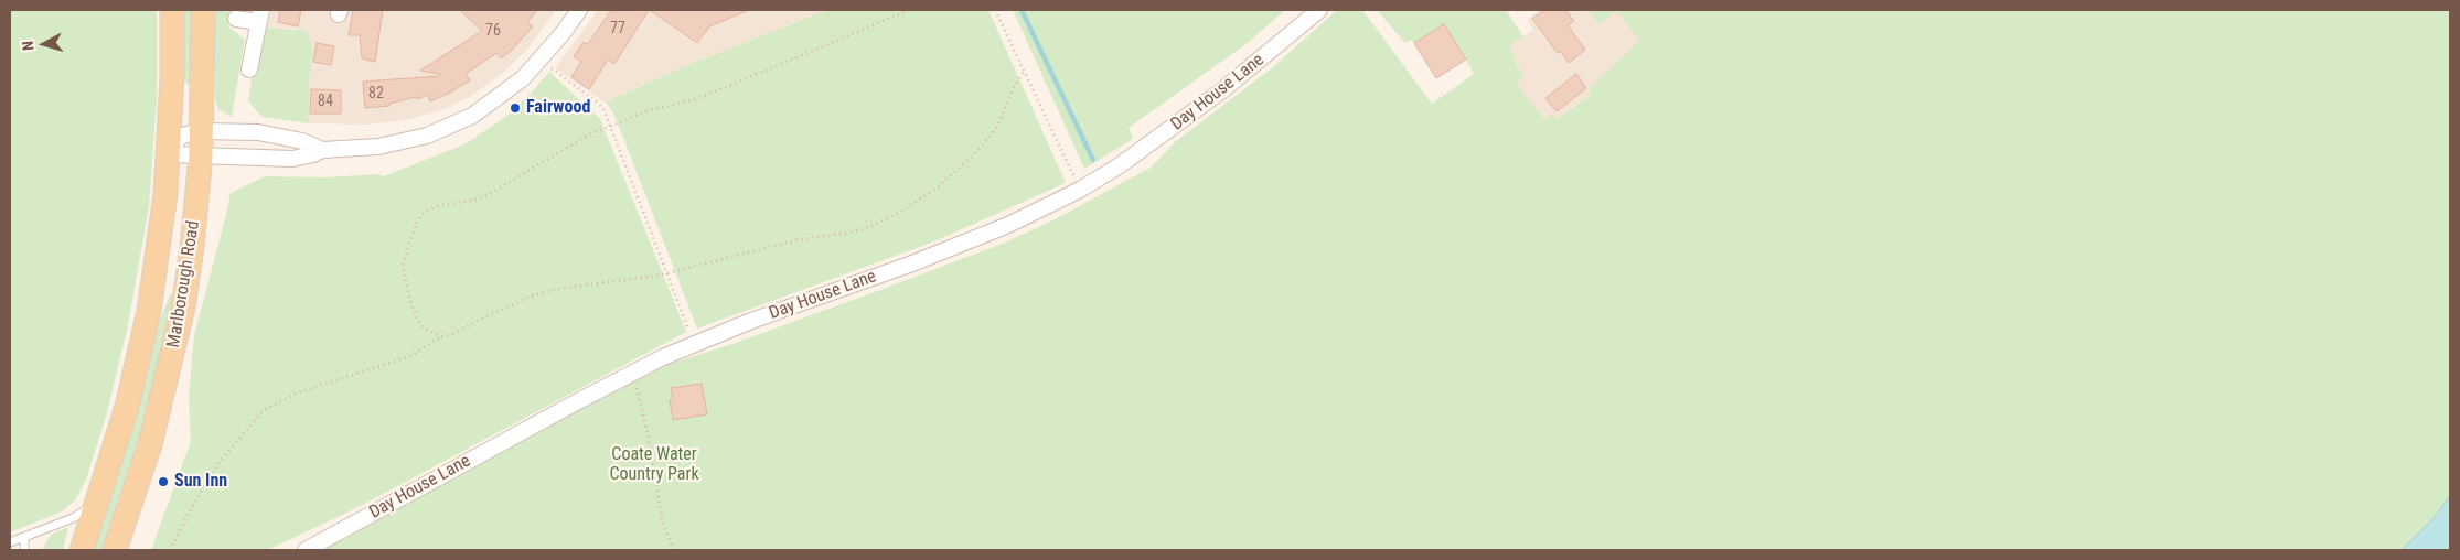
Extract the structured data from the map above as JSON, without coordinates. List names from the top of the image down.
{
  "streets": {
    "main road": ["Marlborough Road"],
    "street": ["Day House Lane"]
  },
  "parks": ["Coate Water Country Park"],
  "places": ["Fairwood", "Sun Inn"],
  "house_numbers": [
    "77",
    "76",
    "82",
    "84"
  ],
  "north": "left"
}
